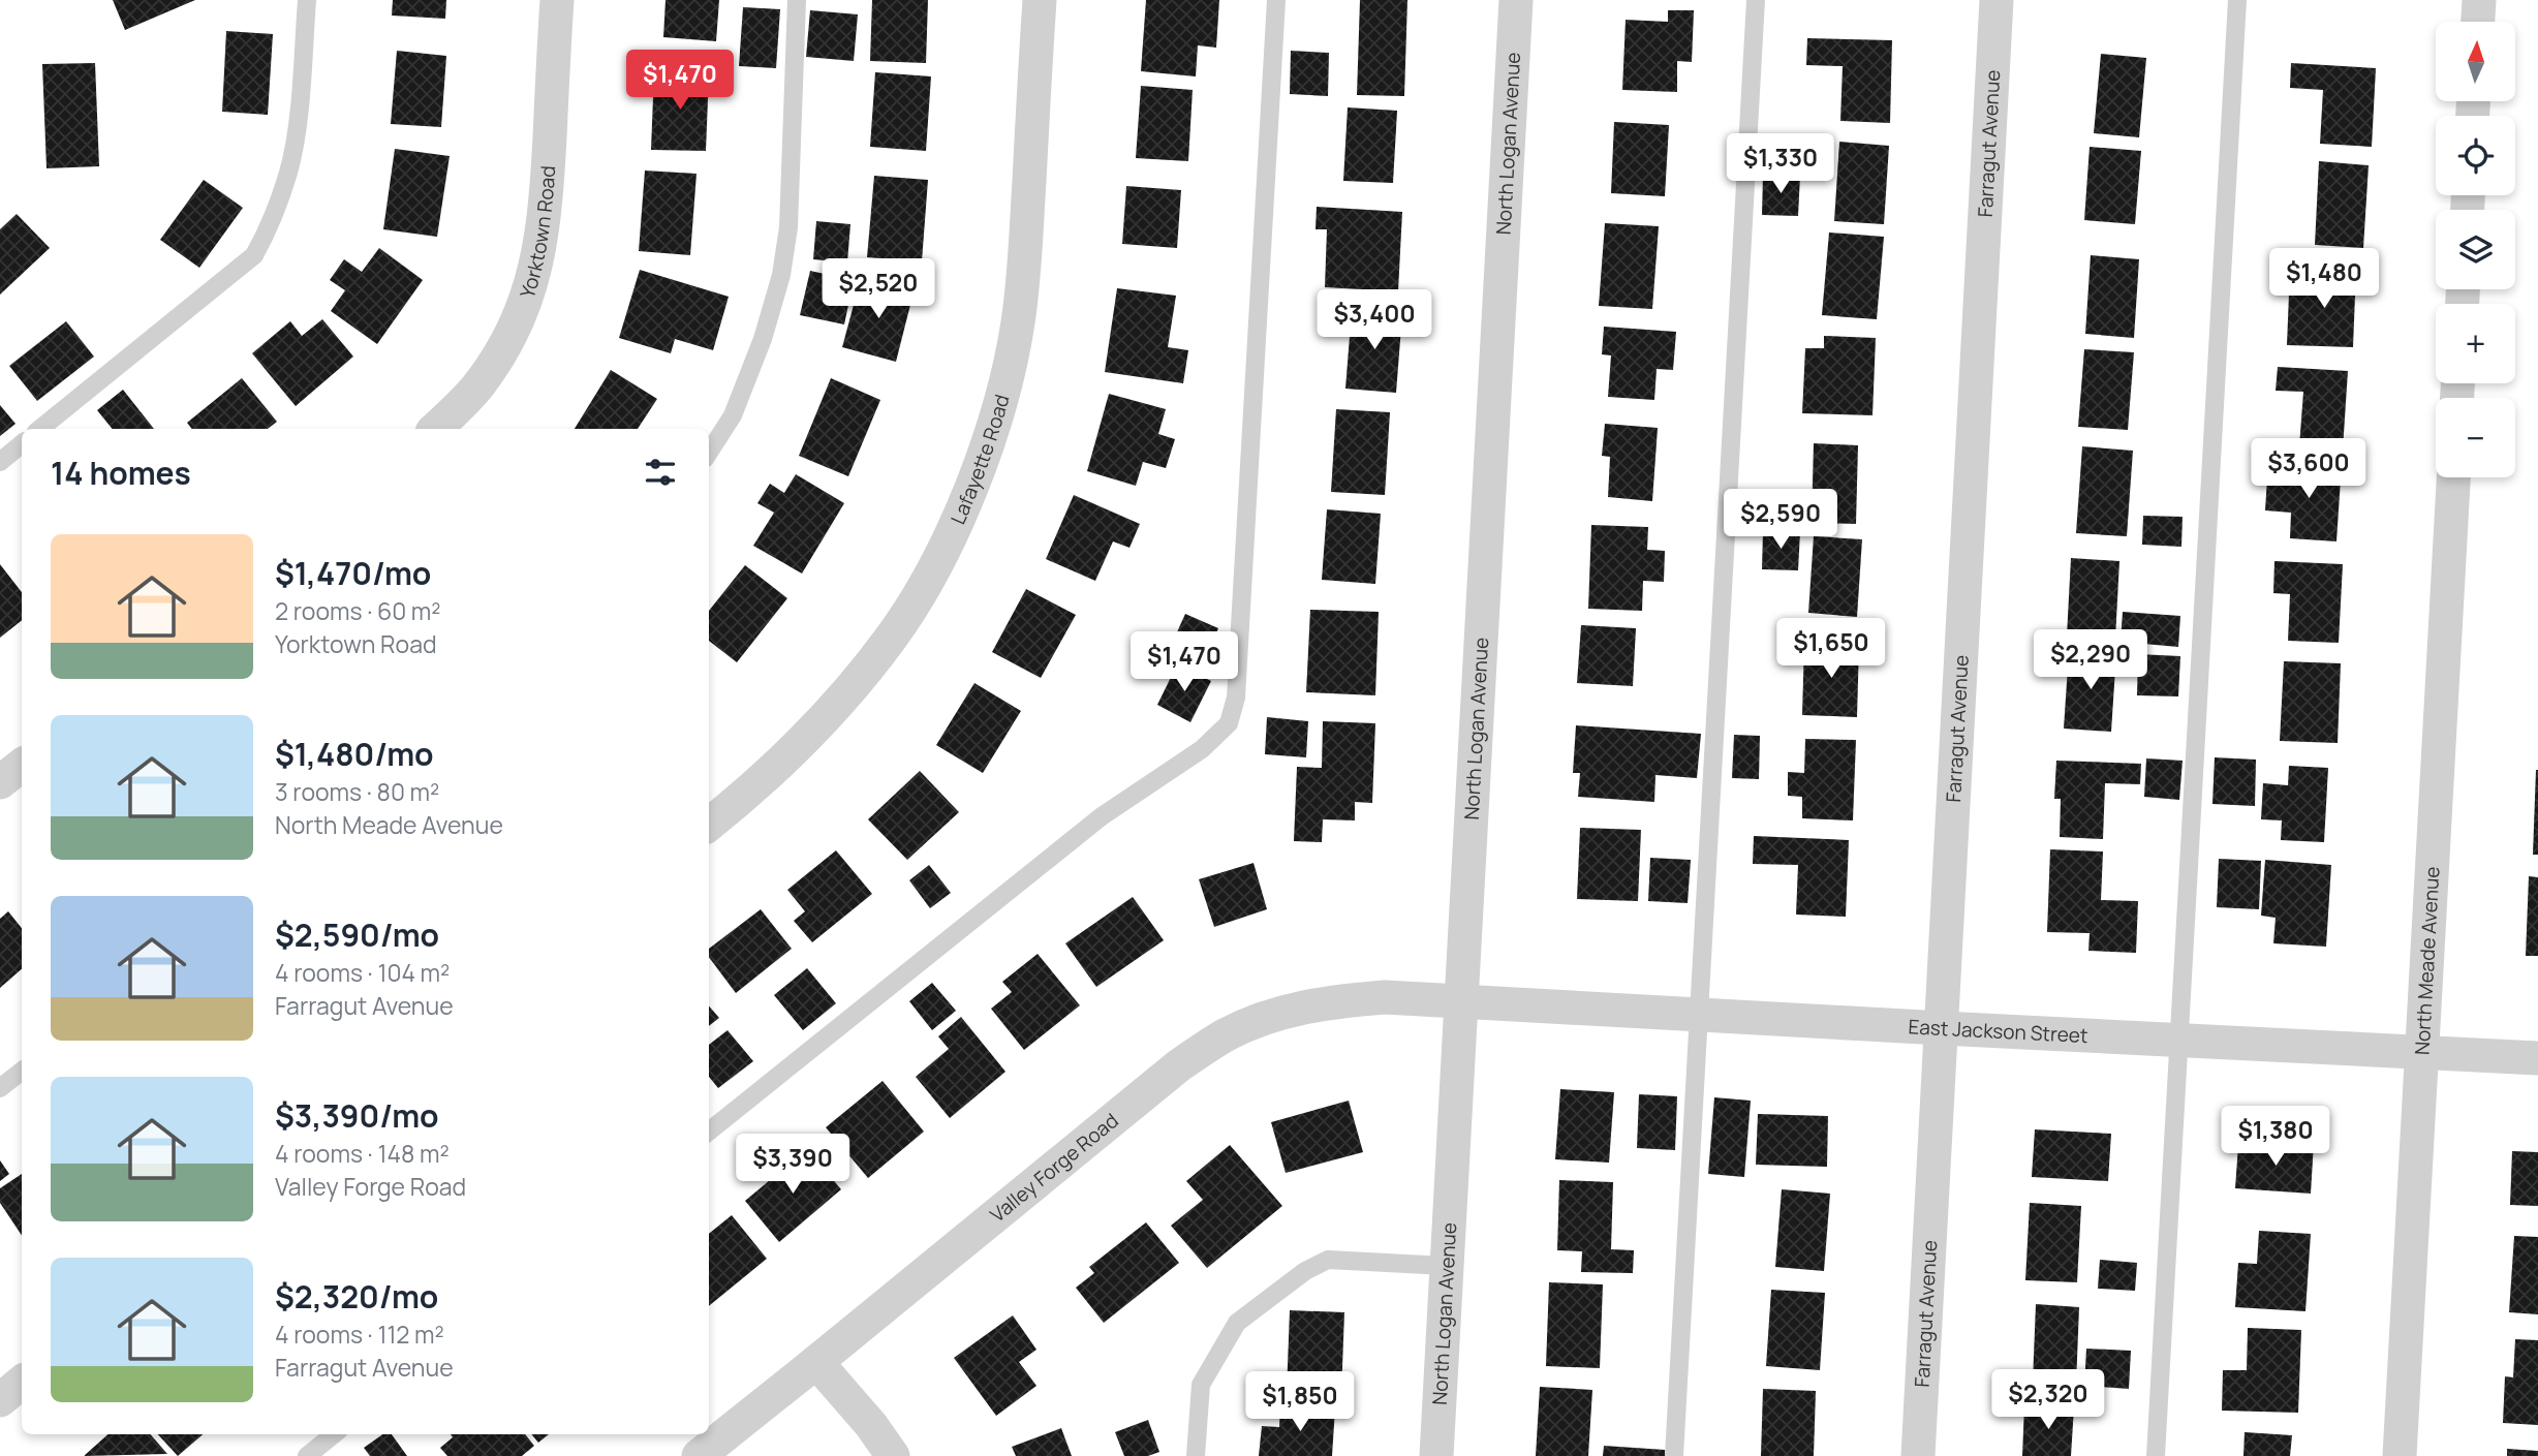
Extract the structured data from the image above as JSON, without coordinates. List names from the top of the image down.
{
  "streets": {
    "street": [
      "North Logan Avenue",
      "Farragut Avenue",
      "Yorktown Road",
      "Lafayette Road",
      "North Meade Avenue",
      "East Jackson Street",
      "Valley Forge Road"
    ]
  },
  "crossings": [
    ["North Logan Avenue", "East Jackson Street"],
    ["North Logan Avenue", "Valley Forge Road"],
    ["Farragut Avenue", "East Jackson Street"],
    ["North Meade Avenue", "East Jackson Street"],
    ["East Jackson Street", "Valley Forge Road"]
  ],
  "north": "top",
  "page": {
    "map_buttons": ["+", "−"],
    "price": [
      "$1,470",
      "$1,330",
      "$1,480",
      "$2,520",
      "$3,400",
      "$3,600",
      "$2,590",
      "$1,650",
      "$2,290",
      "$1,470",
      "$1,380",
      "$3,390",
      "$2,320",
      "$1,850"
    ],
    "heading": "14 homes",
    "list": [
      {
        "name": "$1,470/mo",
        "note": "2 rooms · 60 m² · Yorktown Road"
      },
      {
        "name": "$1,480/mo",
        "note": "3 rooms · 80 m² · North Meade Avenue"
      },
      {
        "name": "$2,590/mo",
        "note": "4 rooms · 104 m² · Farragut Avenue"
      },
      {
        "name": "$3,390/mo",
        "note": "4 rooms · 148 m² · Valley Forge Road"
      },
      {
        "name": "$2,320/mo",
        "note": "4 rooms · 112 m² · Farragut Avenue"
      }
    ]
  }
}
